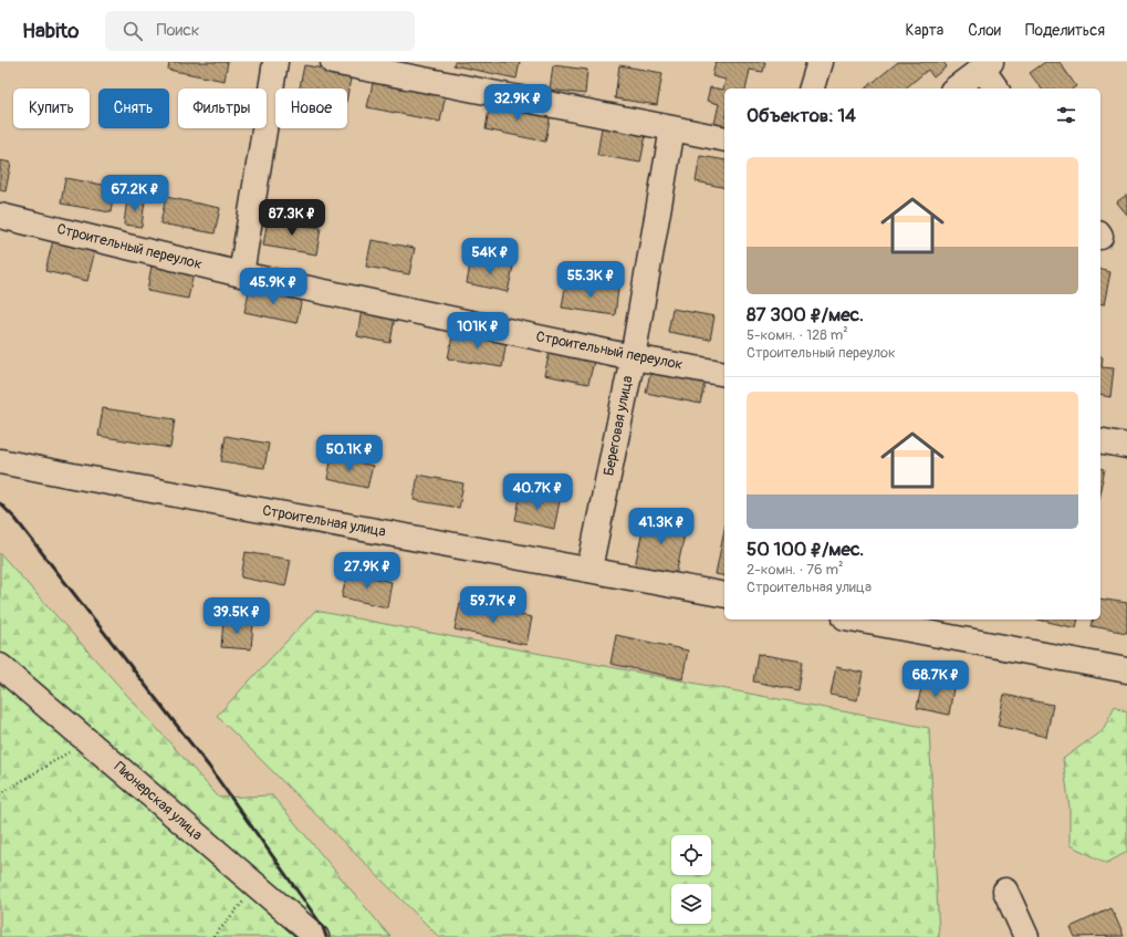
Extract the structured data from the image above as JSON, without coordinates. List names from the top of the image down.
{
  "streets": {
    "street": [
      "Строительный переулок",
      "Береговая улица",
      "Строительная улица",
      "Пионерская улица"
    ]
  },
  "crossings": [
    ["Строительный переулок", "Береговая улица"],
    ["Береговая улица", "Строительная улица"]
  ],
  "page": {
    "header": "Habito",
    "search": "Поиск",
    "nav": ["Карта", "Слои", "Поделиться"],
    "price": [
      "32.9K ₽",
      "67.2K ₽",
      "87.3K ₽",
      "54K ₽",
      "55.3K ₽",
      "45.9K ₽",
      "101K ₽",
      "50.1K ₽",
      "40.7K ₽",
      "41.3K ₽",
      "27.9K ₽",
      "59.7K ₽",
      "39.5K ₽",
      "68.7K ₽"
    ],
    "chip": [
      "Купить",
      "Снять",
      "Фильтры",
      "Новое"
    ],
    "heading": "Объектов: 14",
    "list": [
      {
        "name": "87 300 ₽/мес.",
        "note": "5-комн. · 128 m² · Строительный переулок"
      },
      {
        "name": "50 100 ₽/мес.",
        "note": "2-комн. · 76 m² · Строительная улица"
      }
    ]
  }
}
